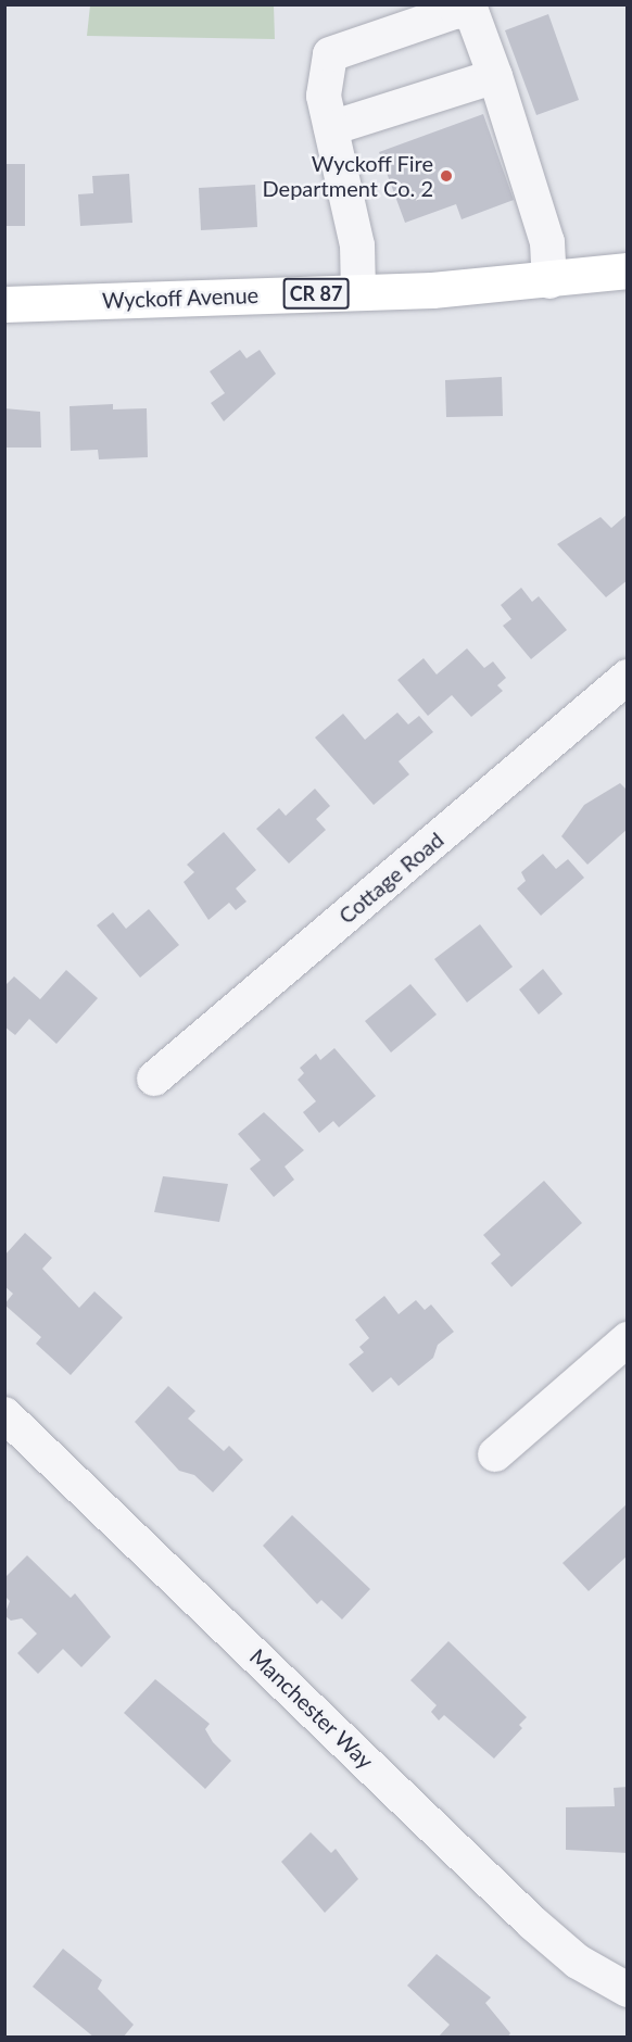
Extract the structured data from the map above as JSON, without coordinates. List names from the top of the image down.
{
  "streets": {
    "main road": ["CR 87", "Wyckoff Avenue"],
    "street": ["Cottage Road", "Manchester Way"]
  },
  "places": ["Wyckoff Fire Department Co. 2"]
}
